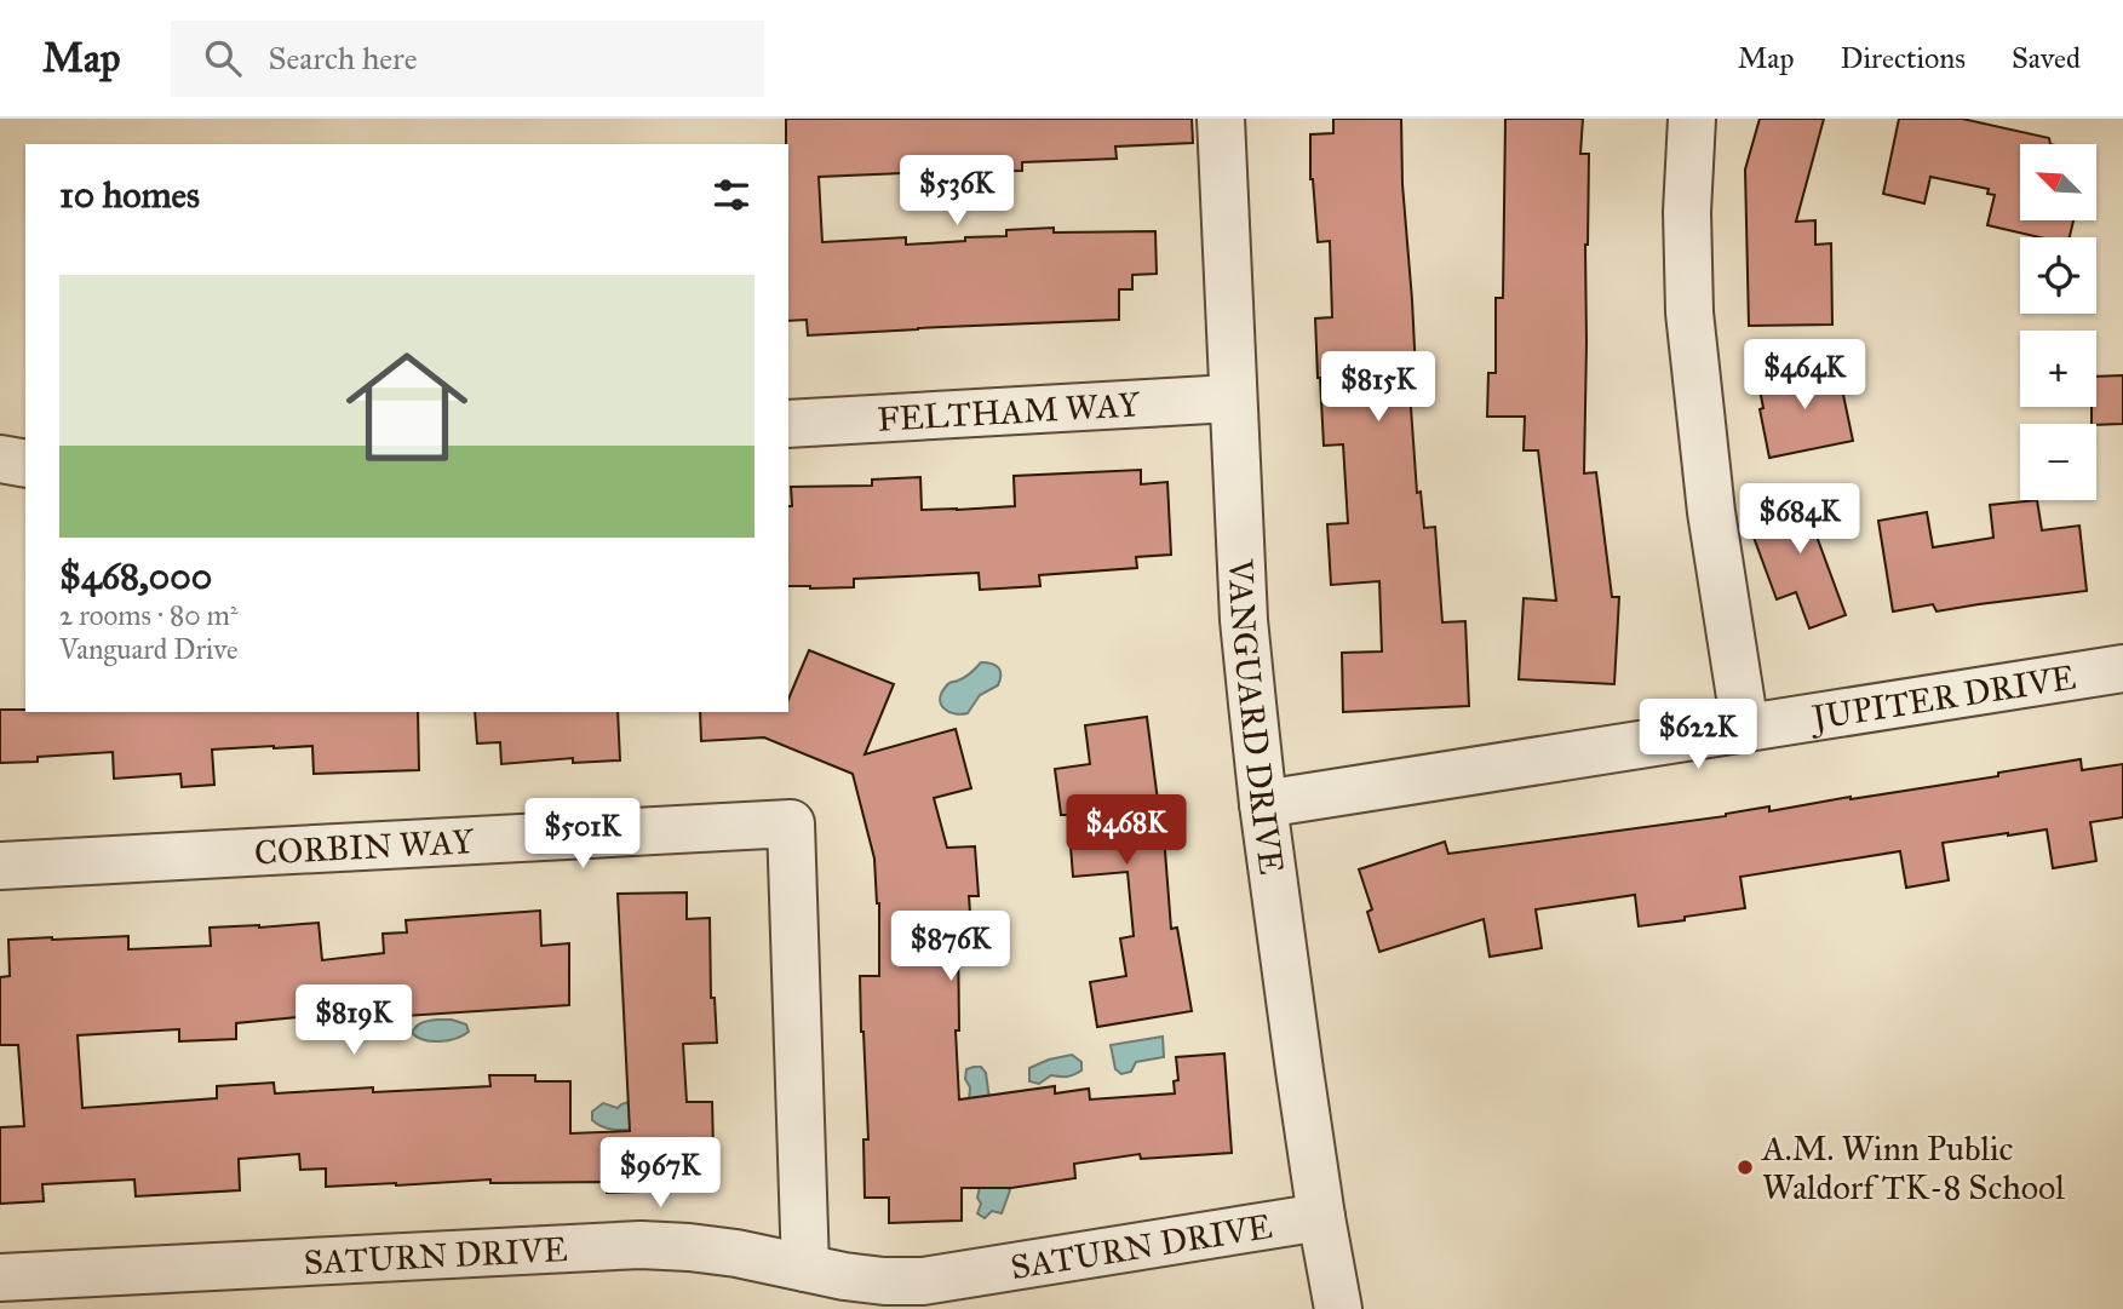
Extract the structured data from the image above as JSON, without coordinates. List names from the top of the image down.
{
  "streets": {
    "street": [
      "FELTHAM WAY",
      "JUPITER DRIVE",
      "VANGUARD DRIVE",
      "CORBIN WAY",
      "SATURN DRIVE"
    ]
  },
  "crossings": [
    ["FELTHAM WAY", "VANGUARD DRIVE"],
    ["JUPITER DRIVE", "VANGUARD DRIVE"],
    ["VANGUARD DRIVE", "SATURN DRIVE"],
    ["CORBIN WAY", "SATURN DRIVE"]
  ],
  "places": ["A.M. Winn Public Waldorf TK-8 School"],
  "north": "top left",
  "page": {
    "header": "Map",
    "search": "Search here",
    "nav": ["Map", "Directions", "Saved"],
    "map_buttons": ["+", "−"],
    "heading": "10 homes",
    "price": [
      "$536K",
      "$464K",
      "$815K",
      "$684K",
      "$622K",
      "$468K",
      "$501K",
      "$876K",
      "$819K",
      "$967K"
    ],
    "list": [
      {
        "name": "$468,000",
        "note": "2 rooms · 80 m² · Vanguard Drive"
      }
    ]
  }
}
